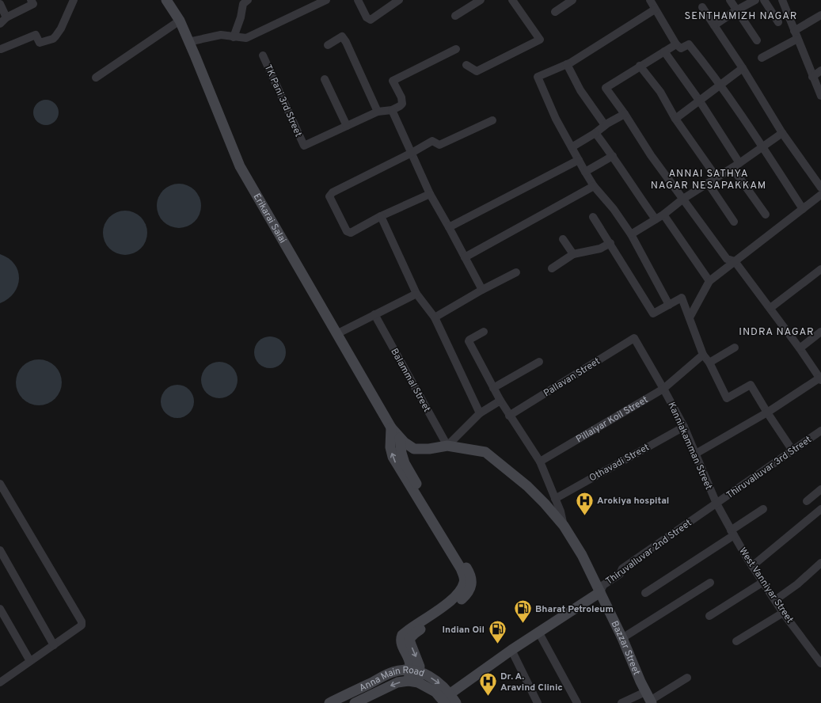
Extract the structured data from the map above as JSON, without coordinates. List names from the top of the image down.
{
  "streets": {
    "street": [
      "TK Pani 3rd Street",
      "Erikarai Salai",
      "Pallavan Street",
      "Balammal Street",
      "Pillaiyar Koil Street",
      "Kanniakamman Street",
      "Othavadi Street",
      "Thiruvalluvar 3rd Street",
      "Thiruvalluvar 2nd Street",
      "West Vanniyar Street",
      "Bazzar Street",
      "Anna Main Road"
    ]
  },
  "crossings": [
    ["Pallavan Street", "Kanniakamman Street"],
    ["Pillaiyar Koil Street", "Kanniakamman Street"],
    ["Kanniakamman Street", "Othavadi Street"],
    ["Kanniakamman Street", "Thiruvalluvar 3rd Street"],
    ["Kanniakamman Street", "Thiruvalluvar 2nd Street"],
    ["Kanniakamman Street", "West Vanniyar Street"],
    ["Thiruvalluvar 3rd Street", "Thiruvalluvar 2nd Street"],
    ["Thiruvalluvar 3rd Street", "West Vanniyar Street"],
    ["Thiruvalluvar 2nd Street", "West Vanniyar Street"],
    ["Thiruvalluvar 2nd Street", "Bazzar Street"]
  ],
  "districts": ["SENTHAMIZH NAGAR", "ANNAI SATHYA NAGAR NESAPAKKAM", "INDRA NAGAR"],
  "places": {
    "hospital": ["Arokiya hospital", "Dr. A. Aravind Clinic"],
    "fuel station": ["Bharat Petroleum", "Indian Oil"]
  }
}
